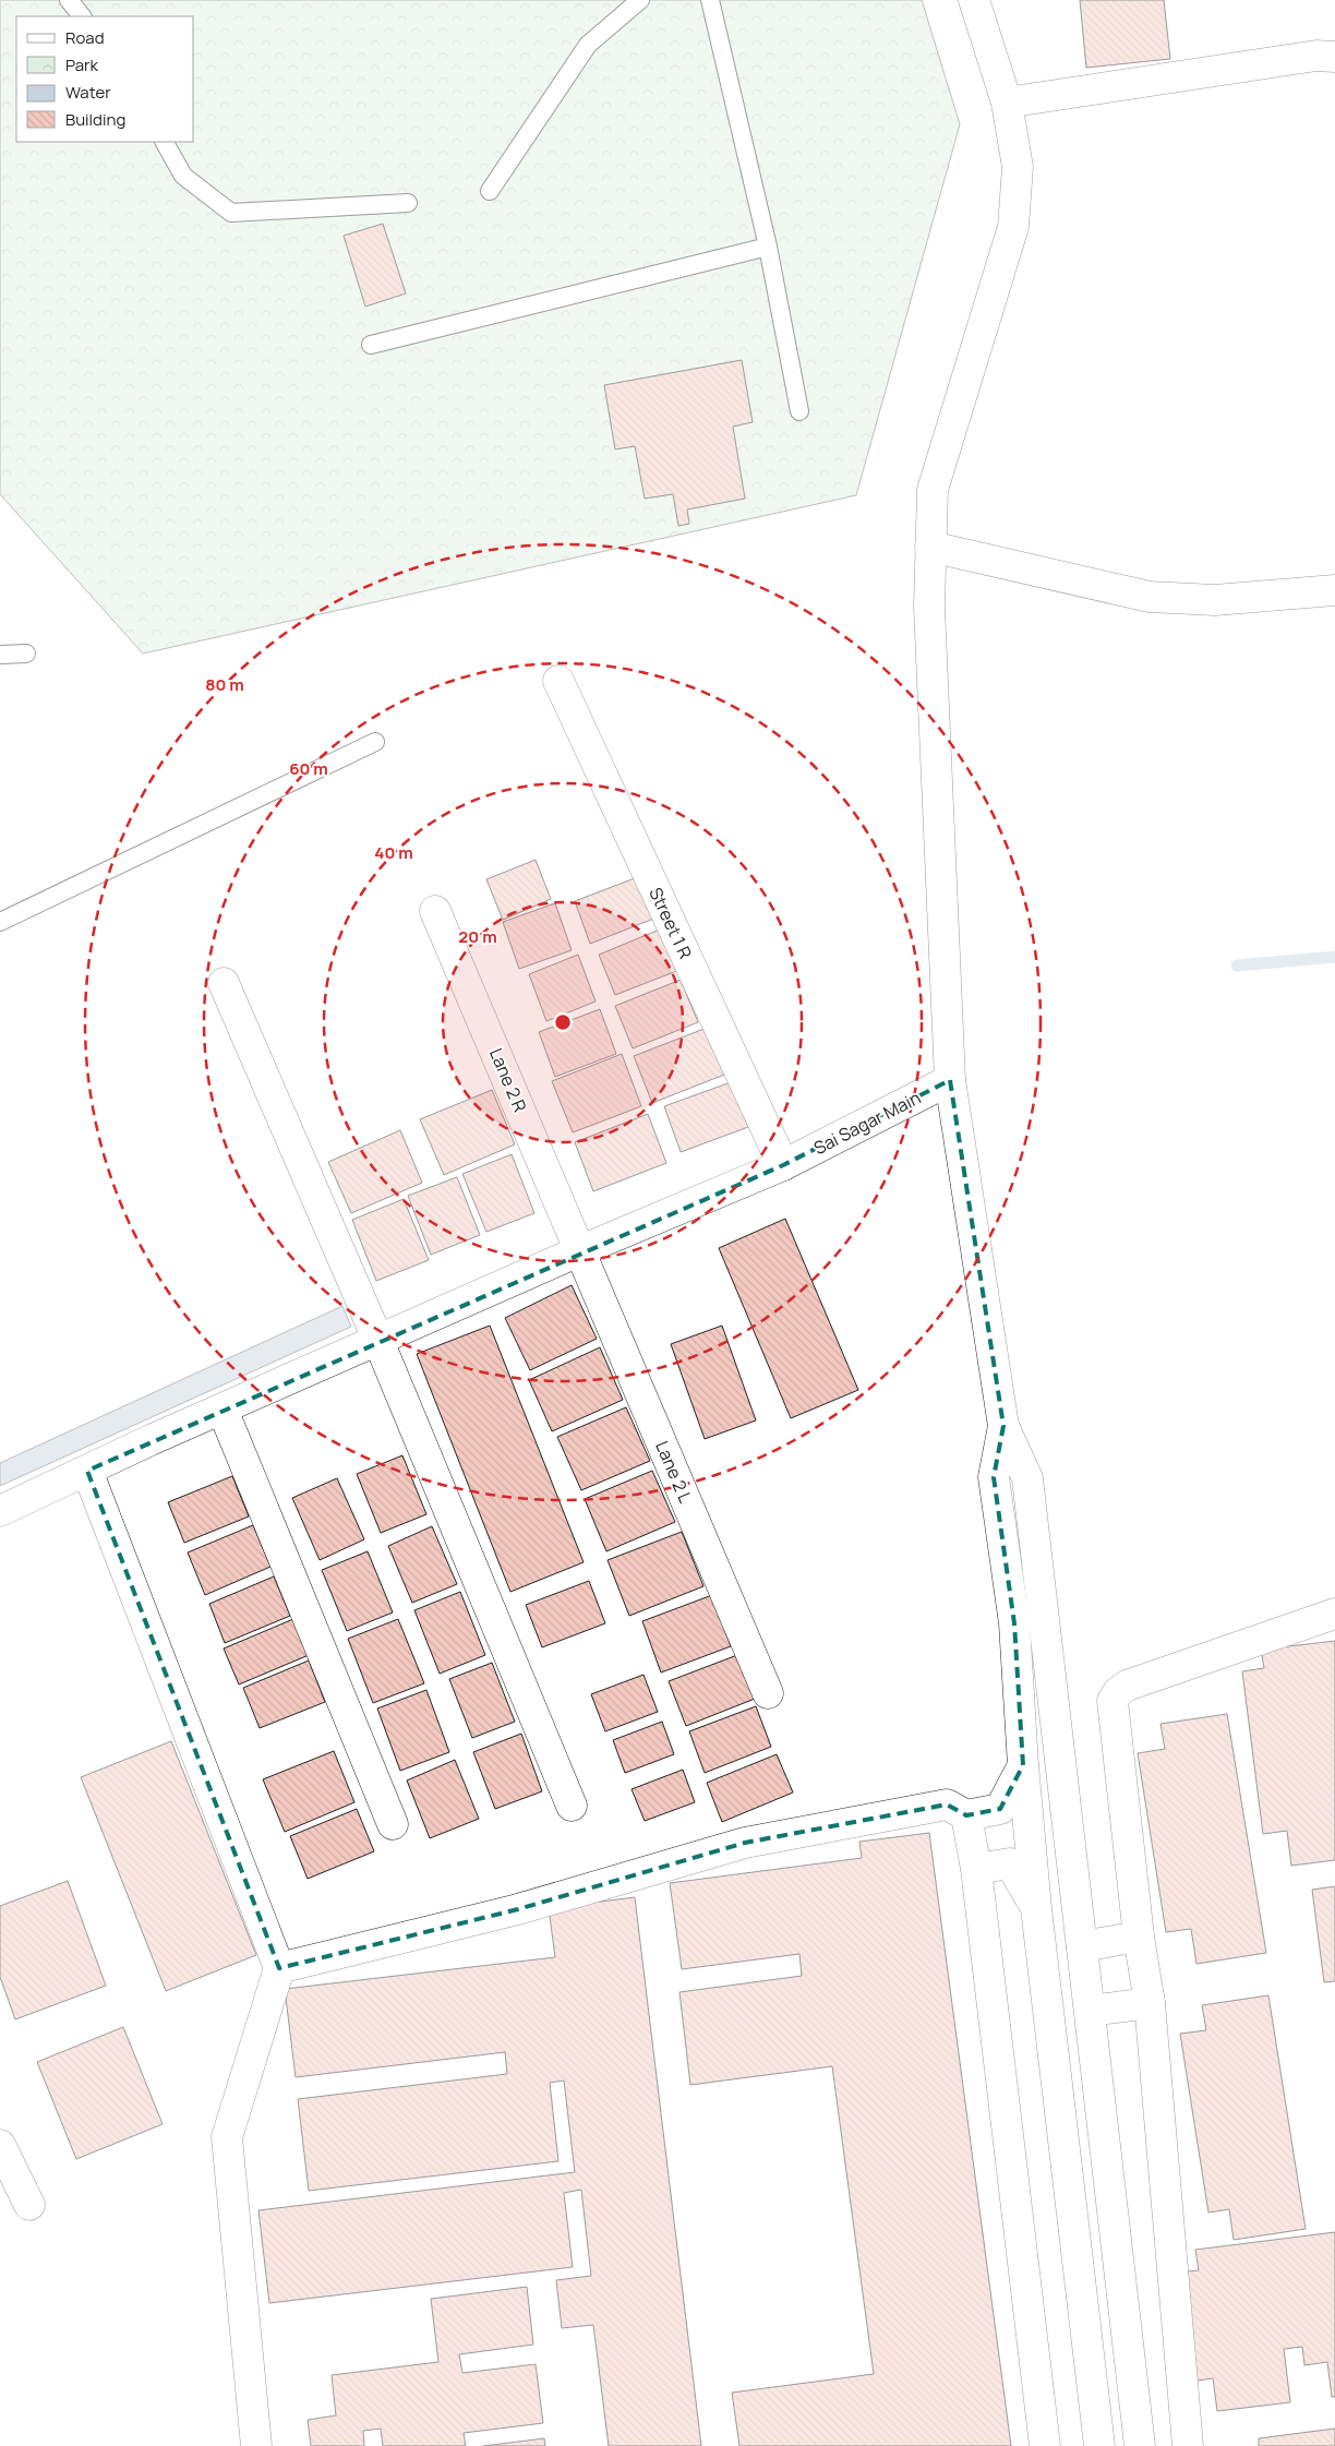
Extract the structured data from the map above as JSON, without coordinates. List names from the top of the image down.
{
  "streets": {
    "street": [
      "Street 1 R",
      "Lane 2 R",
      "Sai Sagar Main",
      "Lane 2 L"
    ]
  },
  "crossings": [
    ["Street 1 R", "Sai Sagar Main"],
    ["Lane 2 R", "Sai Sagar Main"],
    ["Lane 2 R", "Lane 2 L"],
    ["Sai Sagar Main", "Lane 2 L"]
  ],
  "legend": [
    "Road",
    "Park",
    "Water",
    "Building"
  ],
  "rings": [
    "80 m",
    "60 m",
    "40 m",
    "20 m"
  ]
}
